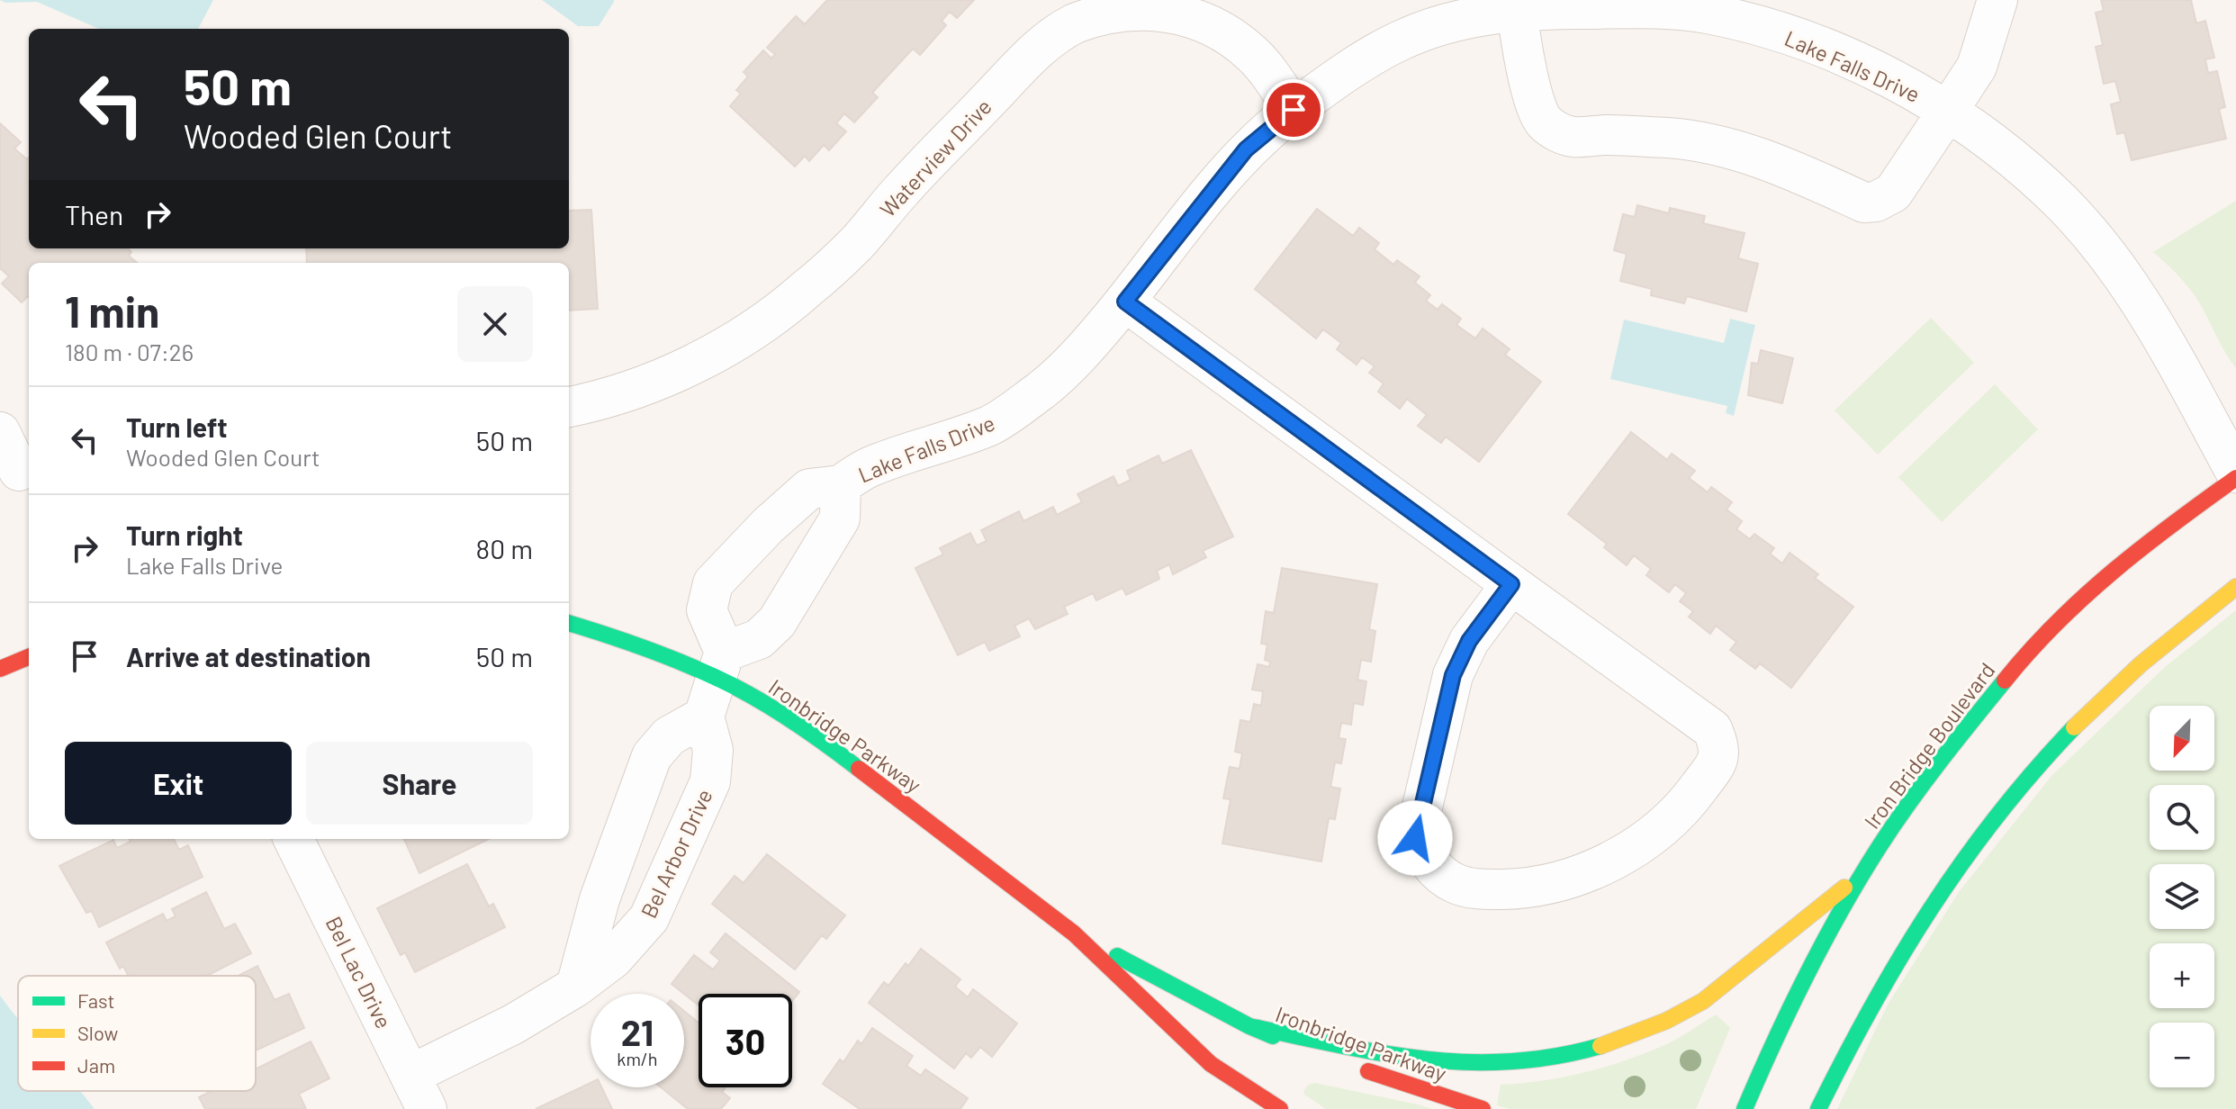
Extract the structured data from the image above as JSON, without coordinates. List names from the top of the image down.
{
  "streets": {
    "street": [
      "Lake Falls Drive",
      "Waterview Drive",
      "Ironbridge Parkway",
      "Iron Bridge Boulevard",
      "Bel Arbor Drive",
      "Bel Lac Drive"
    ]
  },
  "crossings": [
    ["Lake Falls Drive", "Waterview Drive"],
    ["Lake Falls Drive", "Ironbridge Parkway"],
    ["Lake Falls Drive", "Iron Bridge Boulevard"],
    ["Bel Arbor Drive", "Bel Lac Drive"]
  ],
  "legend": ["Fast", "Slow", "Jam"],
  "north": "bottom left",
  "page": {
    "turn": ["50 m", "Wooded Glen Court"],
    "then": "Then",
    "heading": ["1 min", "180 m · 07:26"],
    "list": [
      {
        "name": "Turn left",
        "note": "Wooded Glen Court",
        "value": "50 m"
      },
      {
        "name": "Turn right",
        "note": "Lake Falls Drive",
        "value": "80 m"
      },
      {
        "name": "Arrive at destination",
        "value": "50 m"
      }
    ],
    "map_buttons": ["+", "−"],
    "buttons": ["Exit", "Share"],
    "speed": "21 km/h",
    "limit": "30"
  }
}
